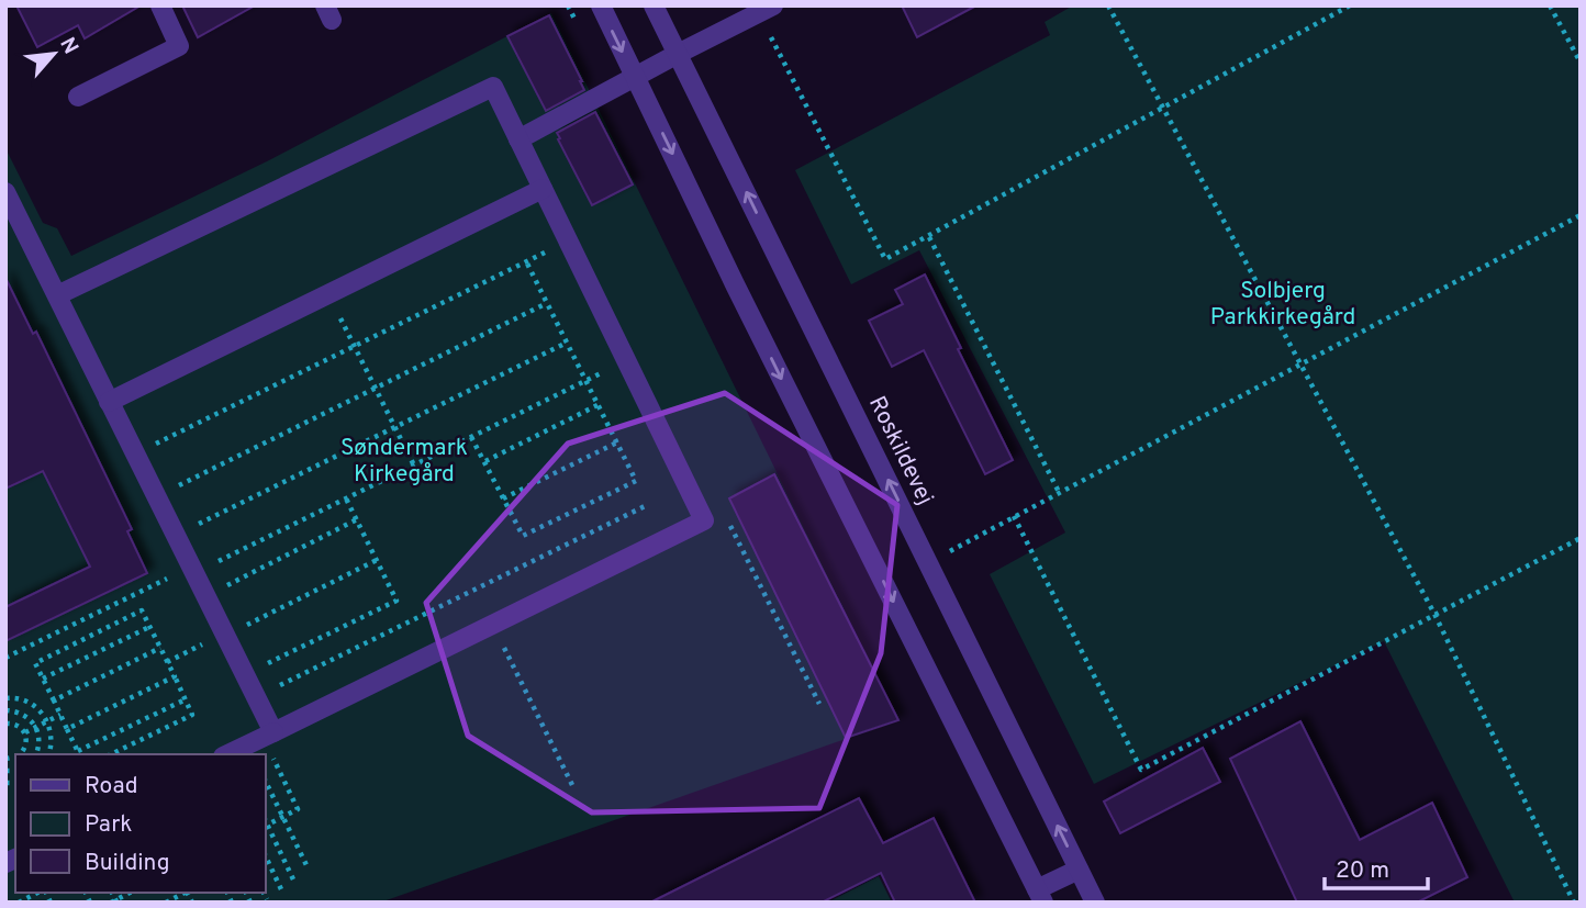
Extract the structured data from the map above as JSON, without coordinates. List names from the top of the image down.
{
  "streets": {
    "street": ["Roskildevej"]
  },
  "parks": ["Solbjerg Parkkirkegård", "Søndermark Kirkegård"],
  "legend": ["Road", "Park", "Building"],
  "scale_bar": "20 m",
  "north": "top right"
}
